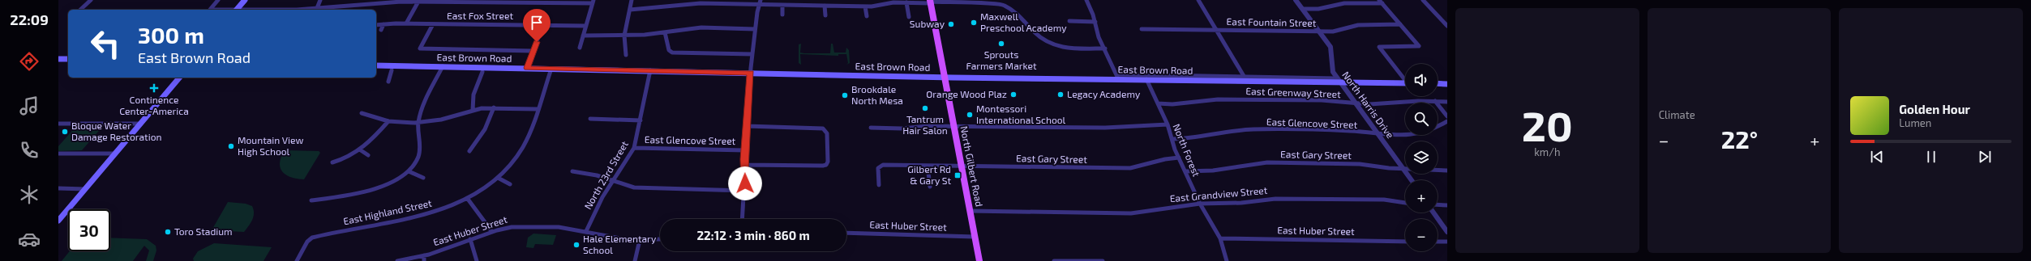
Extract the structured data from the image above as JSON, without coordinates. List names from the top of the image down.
{
  "streets": {
    "main road": ["East Brown Road", "North Gilbert Road"],
    "street": [
      "East Fox Street",
      "East Fountain Street",
      "East Greenway Street",
      "North Harris Drive",
      "East Glencove Street",
      "North Forest",
      "East Gary Street",
      "North 23rd Street",
      "East Grandview Street",
      "East Highland Street",
      "East Huber Street"
    ]
  },
  "crossings": [
    ["East Fountain Street", "North Harris Drive"],
    ["East Brown Road", "North Harris Drive"],
    ["East Brown Road", "North Forest"],
    ["East Brown Road", "North Gilbert Road"],
    ["East Brown Road", "North 23rd Street"],
    ["East Brown Road", "East Highland Street"],
    ["East Greenway Street", "North Harris Drive"],
    ["East Greenway Street", "North Forest"],
    ["North Harris Drive", "East Glencove Street"],
    ["North Harris Drive", "East Gary Street"],
    ["East Glencove Street", "North Forest"],
    ["East Glencove Street", "North 23rd Street"],
    ["North Forest", "East Gary Street"],
    ["North Forest", "East Grandview Street"],
    ["North Forest", "East Huber Street"],
    ["East Gary Street", "North Gilbert Road"],
    ["North Gilbert Road", "East Grandview Street"],
    ["North Gilbert Road", "East Huber Street"],
    ["North 23rd Street", "East Huber Street"]
  ],
  "places": {
    "other": [
      "Maxwell Preschool Academy",
      "Subway",
      "Sprouts Farmers Market",
      "Orange Wood Plaz",
      "Legacy Academy",
      "Brookdale North Mesa",
      "Tantrum Hair Salon",
      "Montessori International School",
      "Bloque Water Damage Restoration",
      "Mountain View High School",
      "Toro Stadium",
      "Hale Elementary School"
    ],
    "health": ["Continence Center-America"],
    "transit": ["Gilbert Rd & Gary St"]
  },
  "page": {
    "tabs": "22:09",
    "tile": [
      ["20", "km/h"],
      "Climate"
    ],
    "turn": ["300 m", "East Brown Road"],
    "map_buttons": ["+", "−"],
    "song": ["Golden Hour", "Lumen"],
    "heat": ["−", "22°", "+"],
    "limit": "30",
    "trip": "22:12 · 3 min · 860 m"
  }
}
